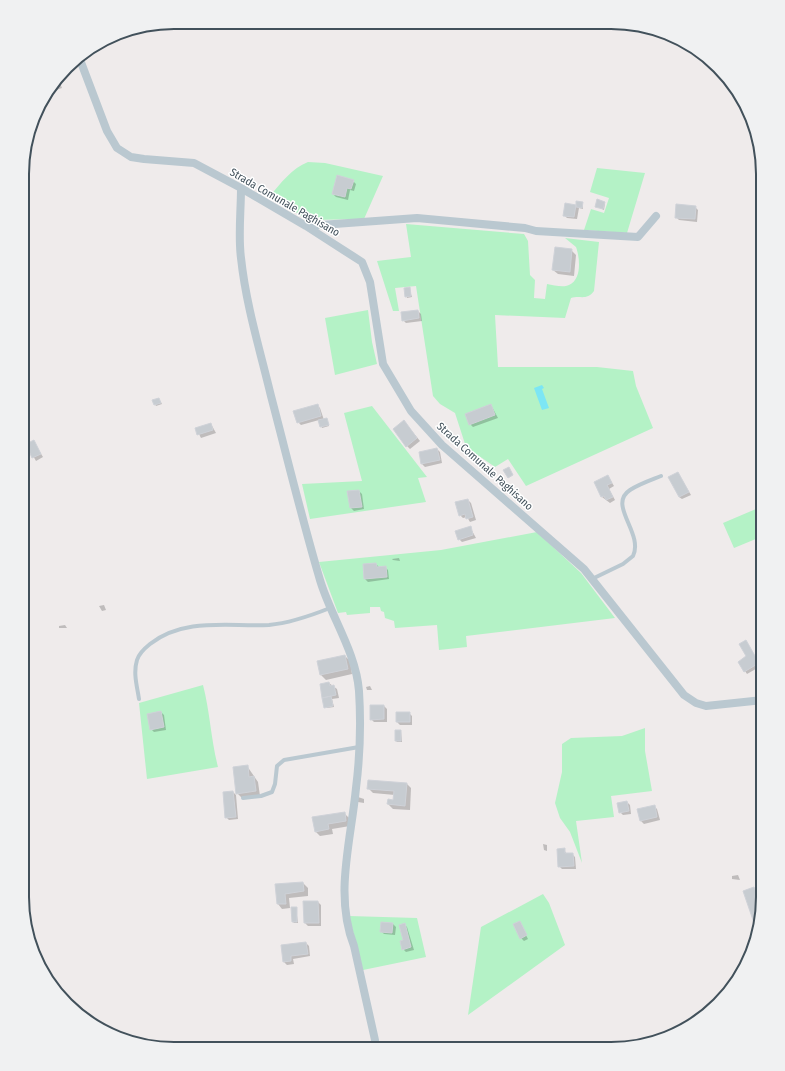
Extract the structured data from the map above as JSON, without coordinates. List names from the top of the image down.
{
  "streets": {
    "street": ["Strada Comunale Paghisano"]
  }
}
